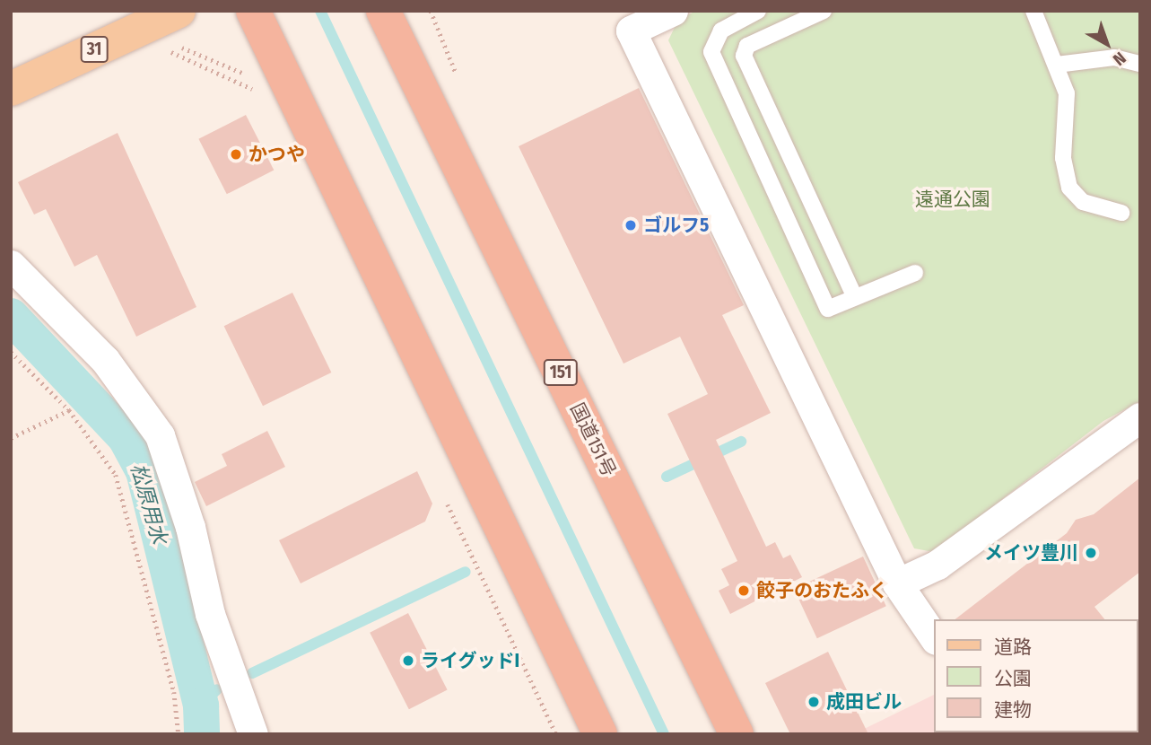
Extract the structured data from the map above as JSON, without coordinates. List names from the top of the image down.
{
  "streets": {
    "highway": ["151", "国道151号"],
    "main road": ["31"]
  },
  "water": ["松原用水"],
  "parks": ["遠通公園"],
  "places": [
    "かつや",
    "ゴルフ5",
    "メイツ豊川",
    "餃子のおたふく",
    "ライグッドI",
    "成田ビル"
  ],
  "legend": ["道路", "公園", "建物"],
  "north": "bottom right"
}
